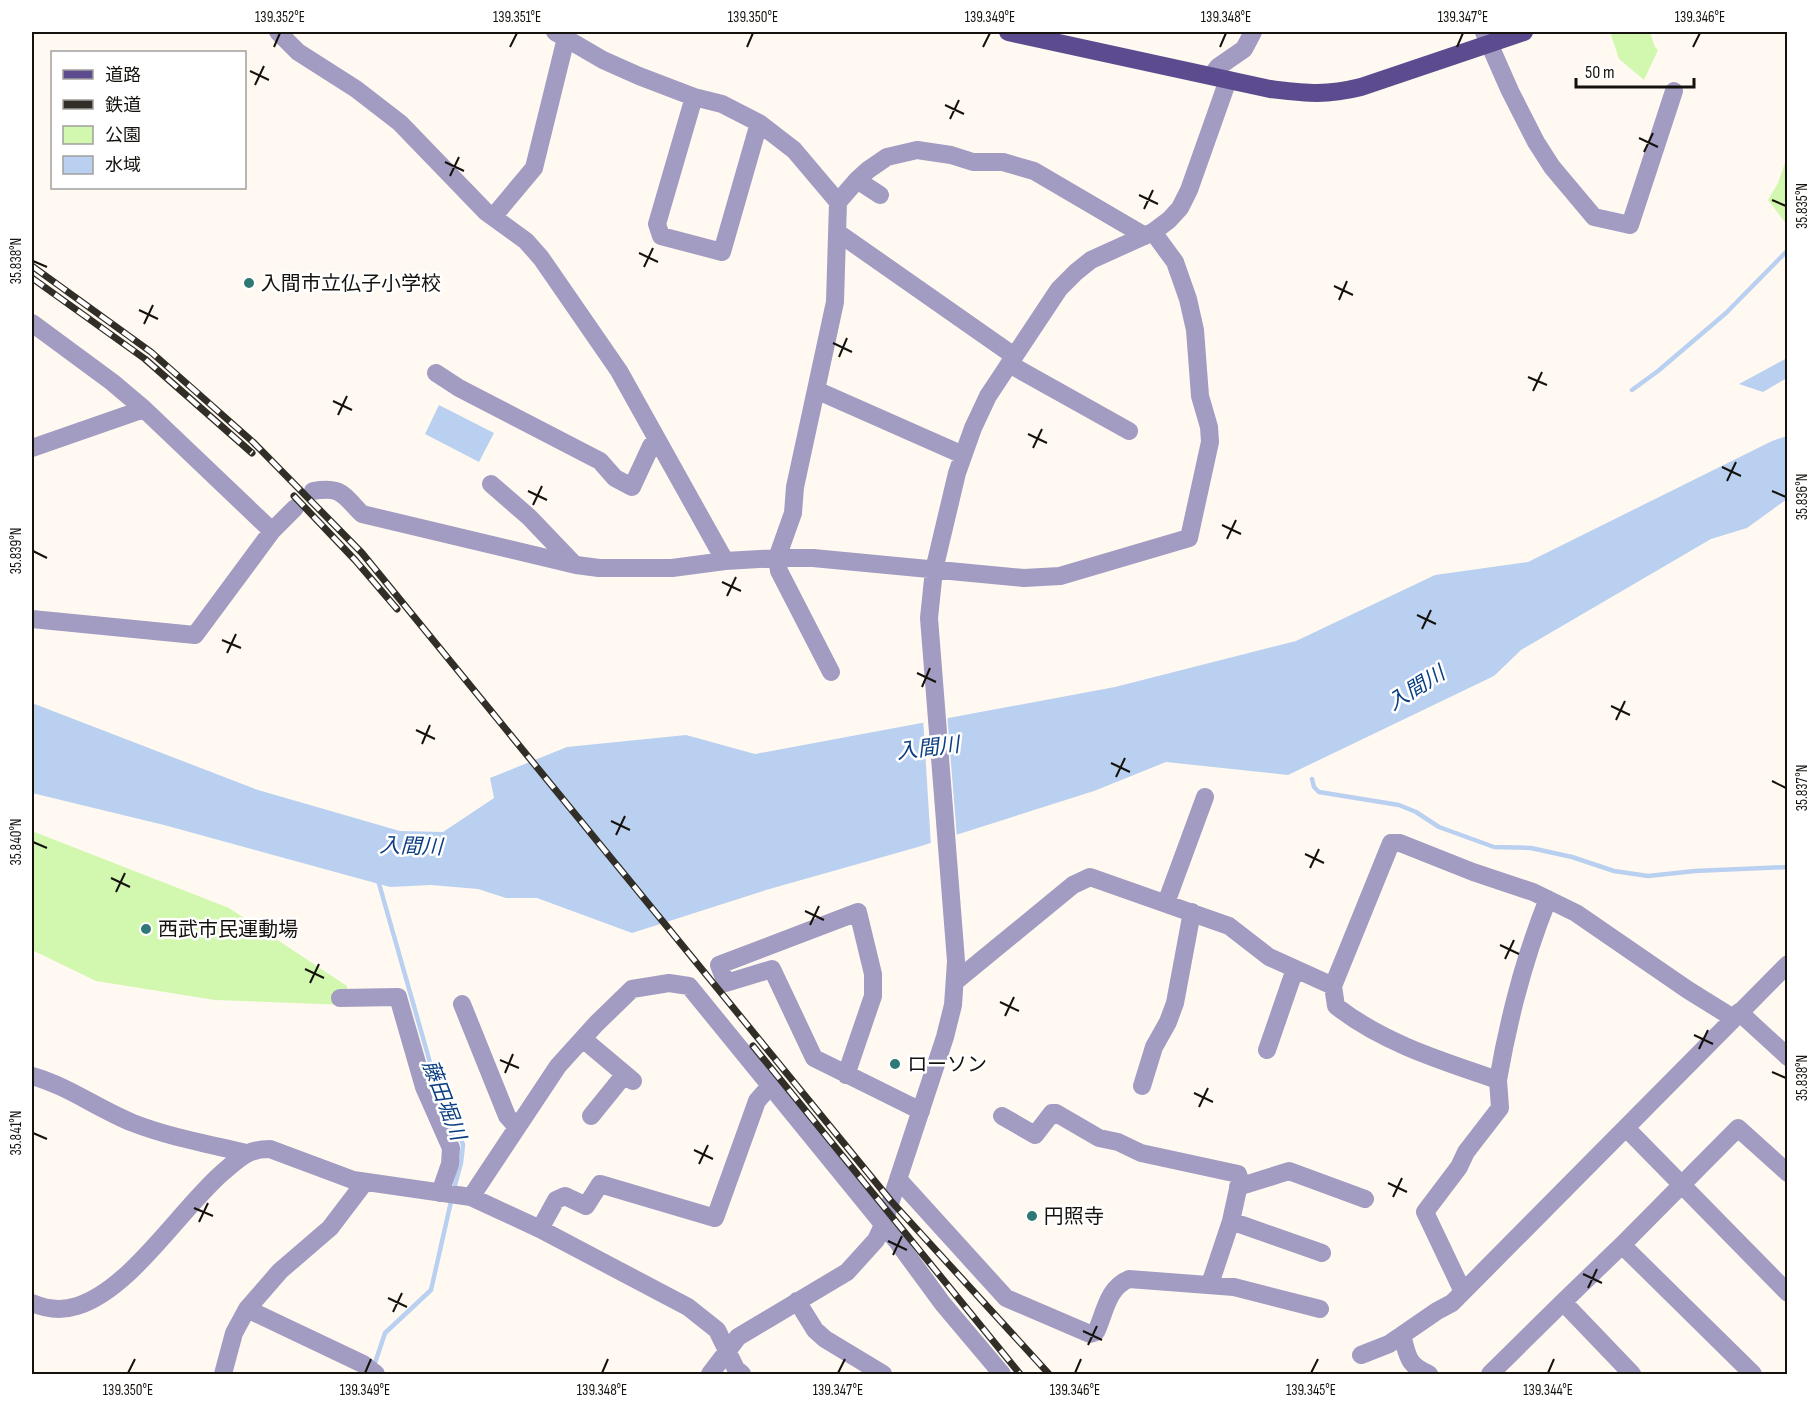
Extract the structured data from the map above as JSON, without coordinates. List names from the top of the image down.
{
  "water": ["入間川", "藤田堀川"],
  "places": [
    "入間市立仏子小学校",
    "西武市民運動場",
    "ローソン",
    "円照寺"
  ],
  "legend": [
    "道路",
    "鉄道",
    "公園",
    "水域"
  ],
  "scale_bar": "50 m",
  "coordinates": [
    "139.352°E",
    "139.351°E",
    "139.350°E",
    "139.349°E",
    "139.348°E",
    "139.347°E",
    "139.346°E",
    "35.835°N",
    "35.838°N",
    "35.836°N",
    "35.839°N",
    "35.837°N",
    "35.840°N",
    "35.841°N",
    "139.345°E",
    "139.344°E"
  ]
}
